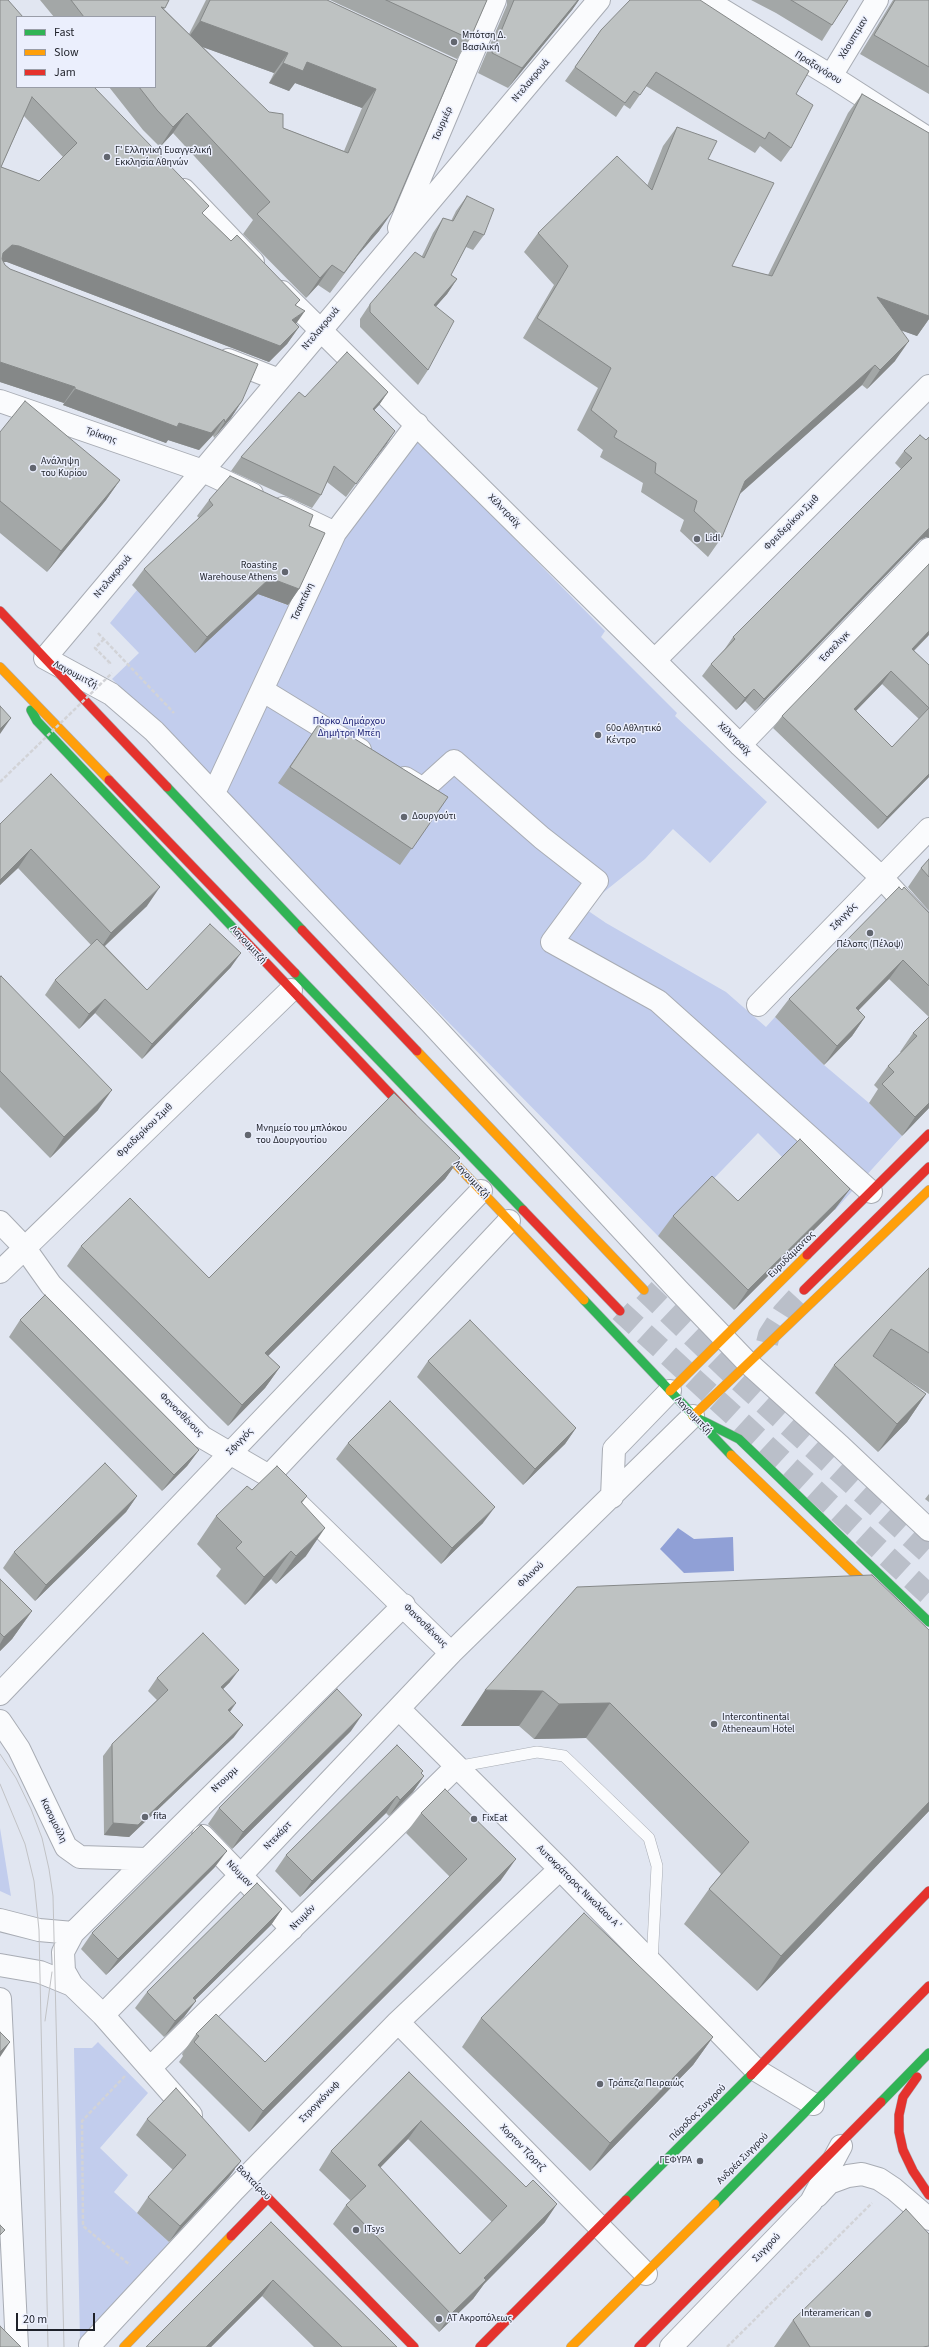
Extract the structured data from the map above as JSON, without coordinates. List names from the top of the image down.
{
  "streets": {
    "main road": [
      "Λαγουμιτζή",
      "Ευρυδάμαντος",
      "Πάροδος Συγγρού",
      "Ανδρέα Συγγρού",
      "Βολταίρου"
    ],
    "street": [
      "Χάουπτμαν",
      "Πραξαγόρου",
      "Ντελακρουά",
      "Τουρμέρ",
      "Τρίκκης",
      "Χέλντραϊχ",
      "Φρειδερίκου Σμιθ",
      "Τσακτάνη",
      "Έσσελιγκ",
      "Σφιγγός",
      "Φανοσθένους",
      "Φιλινού",
      "Ντουρμ",
      "Κασομούλη",
      "Ντεκάρτ",
      "Νόυμαν",
      "Αυτοκράτορος Νικολάου Α΄",
      "Ντυμόν",
      "Στρογκόνωφ",
      "Χορτον Τζορτζ",
      "Συγγρού"
    ]
  },
  "crossings": [
    ["Χάουπτμαν", "Πραξαγόρου"],
    ["Ντελακρουά", "Τουρμέρ"],
    ["Ντελακρουά", "Τρίκκης"],
    ["Ντελακρουά", "Χέλντραϊχ"],
    ["Ντελακρουά", "Λαγουμιτζή"],
    ["Τρίκκης", "Τσακτάνη"],
    ["Χέλντραϊχ", "Φρειδερίκου Σμιθ"],
    ["Χέλντραϊχ", "Τσακτάνη"],
    ["Χέλντραϊχ", "Έσσελιγκ"],
    ["Χέλντραϊχ", "Σφιγγός"],
    ["Φρειδερίκου Σμιθ", "Λαγουμιτζή"],
    ["Φρειδερίκου Σμιθ", "Φανοσθένους"],
    ["Τσακτάνη", "Λαγουμιτζή"],
    ["Λαγουμιτζή", "Σφιγγός"],
    ["Λαγουμιτζή", "Ευρυδάμαντος"],
    ["Λαγουμιτζή", "Φιλινού"],
    ["Σφιγγός", "Φανοσθένους"],
    ["Φανοσθένους", "Φιλινού"],
    ["Φανοσθένους", "Ντουρμ"],
    ["Φανοσθένους", "Ντεκάρτ"],
    ["Φιλινού", "Ντεκάρτ"],
    ["Ντουρμ", "Κασομούλη"],
    ["Ντουρμ", "Νόυμαν"],
    ["Ντεκάρτ", "Νόυμαν"],
    ["Ντεκάρτ", "Αυτοκράτορος Νικολάου Α΄"],
    ["Νόυμαν", "Ντυμόν"],
    ["Αυτοκράτορος Νικολάου Α΄", "Ντυμόν"],
    ["Αυτοκράτορος Νικολάου Α΄", "Στρογκόνωφ"],
    ["Αυτοκράτορος Νικολάου Α΄", "Πάροδος Συγγρού"],
    ["Αυτοκράτορος Νικολάου Α΄", "Ανδρέα Συγγρού"],
    ["Στρογκόνωφ", "Χορτον Τζορτζ"],
    ["Στρογκόνωφ", "Βολταίρου"],
    ["Πάροδος Συγγρού", "Χορτον Τζορτζ"],
    ["Χορτον Τζορτζ", "Ανδρέα Συγγρού"]
  ],
  "parks": ["Πάρκο Δημάρχου Δημήτρη Μπέη"],
  "places": [
    "Μπότση Δ. Βασιλική",
    "Γ' Ελληνική Ευαγγελική Εκκλησία Αθηνών",
    "Ανάληψη του Κυρίου",
    "Lidl",
    "Roasting Warehouse Athens",
    "60ο Αθλητικό Κέντρο",
    "Δουργούτι",
    "Πέλοπς (Πέλοψ)",
    "Μνημείο του μπλόκου του Δουργουτίου",
    "Intercontinental Atheneaum Hotel",
    "fita",
    "FixEat",
    "Τράπεζα Πειραιώς",
    "ΓΕΦΥΡΑ",
    "ITsys",
    "Interamerican",
    "ΑΤ Ακροπόλεως"
  ],
  "legend": ["Fast", "Slow", "Jam"],
  "scale_bar": "20 m"
}
